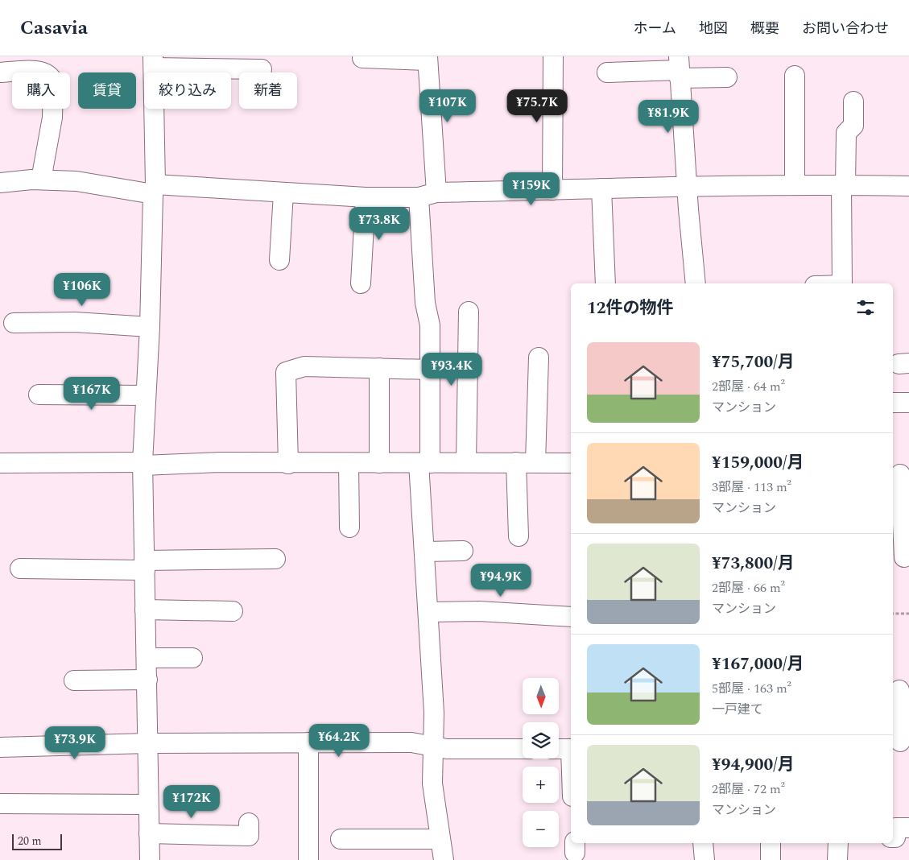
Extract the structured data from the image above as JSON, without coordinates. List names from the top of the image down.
{
  "scale_bar": "20 m",
  "north": "bottom",
  "page": {
    "header": "Casavia",
    "nav": [
      "ホーム",
      "地図",
      "概要",
      "お問い合わせ"
    ],
    "chip": [
      "購入",
      "賃貸",
      "絞り込み",
      "新着"
    ],
    "price": [
      "¥107K",
      "¥75.7K",
      "¥81.9K",
      "¥159K",
      "¥73.8K",
      "¥106K",
      "¥93.4K",
      "¥167K",
      "¥94.9K",
      "¥64.2K",
      "¥73.9K",
      "¥172K"
    ],
    "heading": "12件の物件",
    "list": [
      {
        "name": "¥75,700/月",
        "note": "2部屋 · 64 m² · マンション"
      },
      {
        "name": "¥159,000/月",
        "note": "3部屋 · 113 m² · マンション"
      },
      {
        "name": "¥73,800/月",
        "note": "2部屋 · 66 m² · マンション"
      },
      {
        "name": "¥167,000/月",
        "note": "5部屋 · 163 m² · 一戸建て"
      },
      {
        "name": "¥94,900/月",
        "note": "2部屋 · 72 m² · マンション"
      }
    ],
    "map_buttons": ["+", "−"],
    "scale": "20 m"
  }
}
